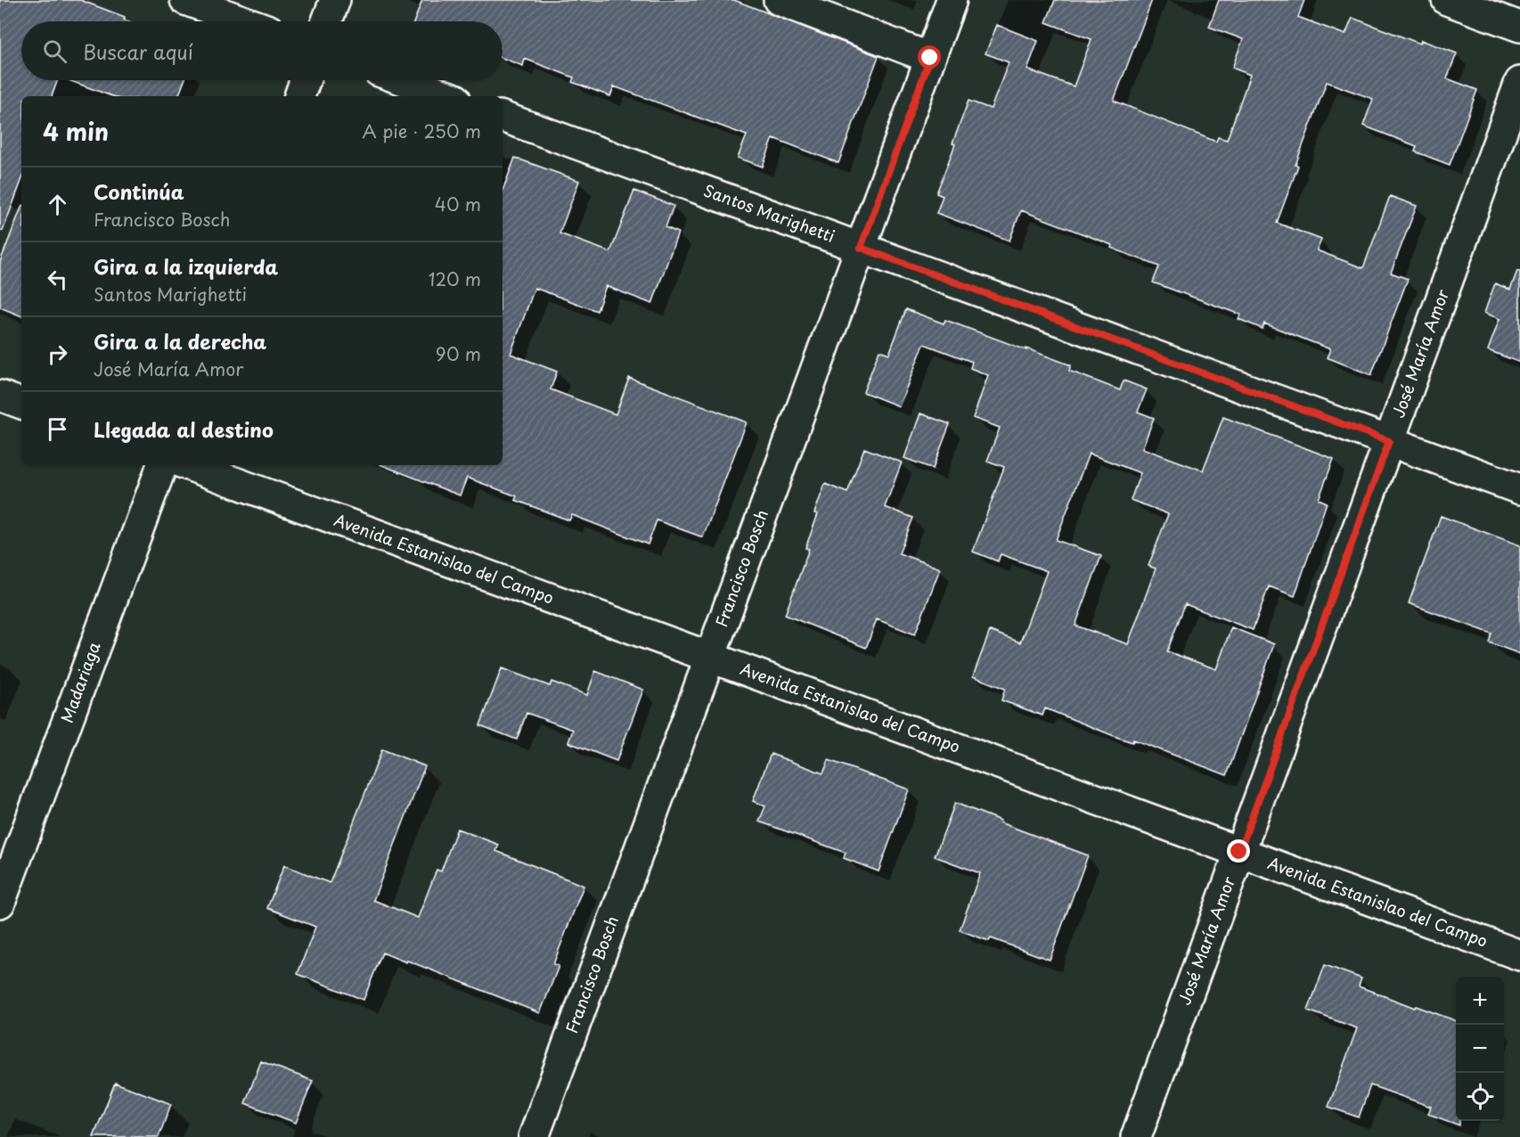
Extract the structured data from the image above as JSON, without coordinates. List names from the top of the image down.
{
  "streets": {
    "street": [
      "Santos Marighetti",
      "José María Amor",
      "Avenida Estanislao del Campo",
      "Francisco Bosch",
      "Madariaga"
    ]
  },
  "crossings": [
    ["Santos Marighetti", "José María Amor"],
    ["Santos Marighetti", "Francisco Bosch"],
    ["José María Amor", "Avenida Estanislao del Campo"],
    ["Avenida Estanislao del Campo", "Francisco Bosch"]
  ],
  "page": {
    "search": "Buscar aquí",
    "heading": ["4 min", "A pie · 250 m"],
    "list": [
      ["Continúa", "Francisco Bosch", "40 m"],
      ["Gira a la izquierda", "Santos Marighetti", "120 m"],
      ["Gira a la derecha", "José María Amor", "90 m"],
      "Llegada al destino"
    ],
    "map_buttons": ["+", "−"]
  }
}
